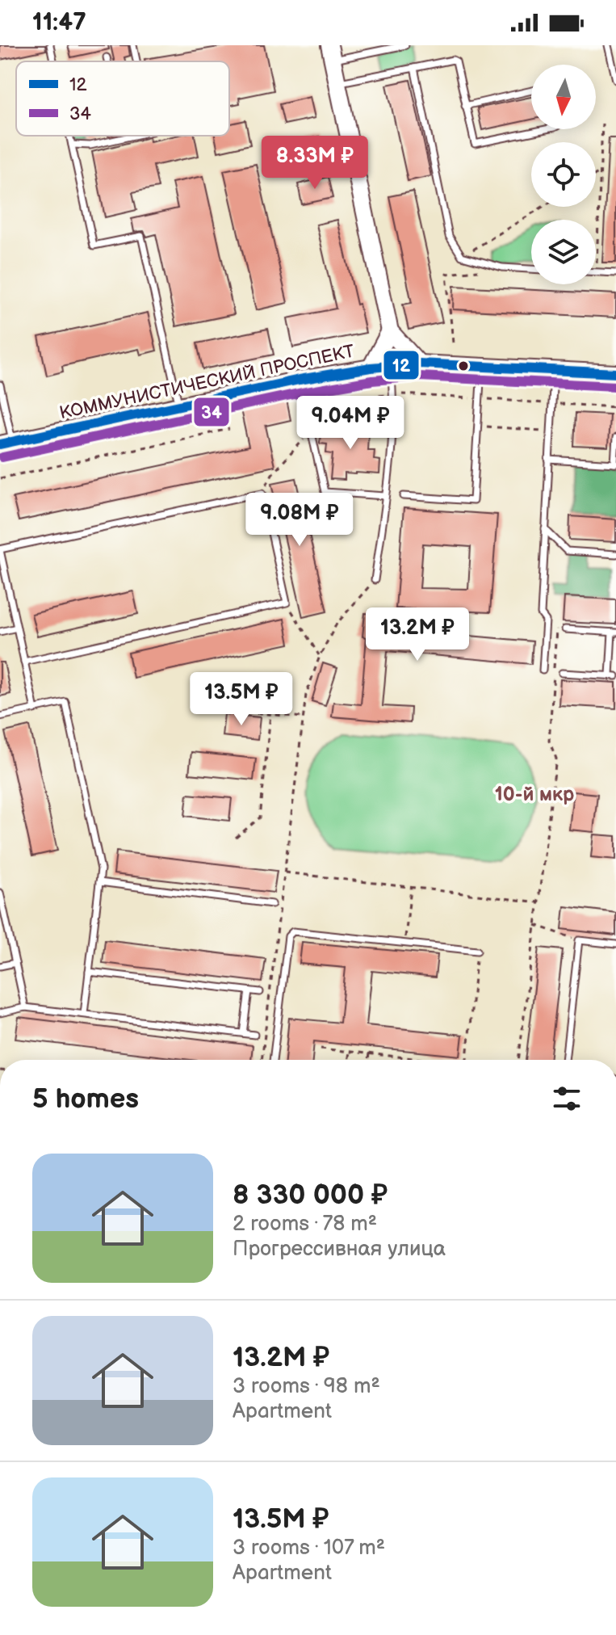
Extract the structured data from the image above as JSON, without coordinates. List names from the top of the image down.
{
  "streets": {
    "main road": ["КОММУНИСТИЧЕСКИЙ ПРОСПЕКТ"]
  },
  "districts": ["10-й мкр"],
  "lines": ["transit line 12", "transit line 34"],
  "legend": ["12", "34"],
  "north": "bottom",
  "page": {
    "status": "11:47",
    "price": [
      "8.33M ₽",
      "9.04M ₽",
      "9.08M ₽",
      "13.2M ₽",
      "13.5M ₽"
    ],
    "heading": "5 homes",
    "list": [
      {
        "name": "8 330 000 ₽",
        "note": "2 rooms · 78 m² · Прогрессивная улица"
      },
      {
        "name": "13.2M ₽",
        "note": "3 rooms · 98 m² · Apartment"
      },
      {
        "name": "13.5M ₽",
        "note": "3 rooms · 107 m² · Apartment"
      }
    ]
  }
}
